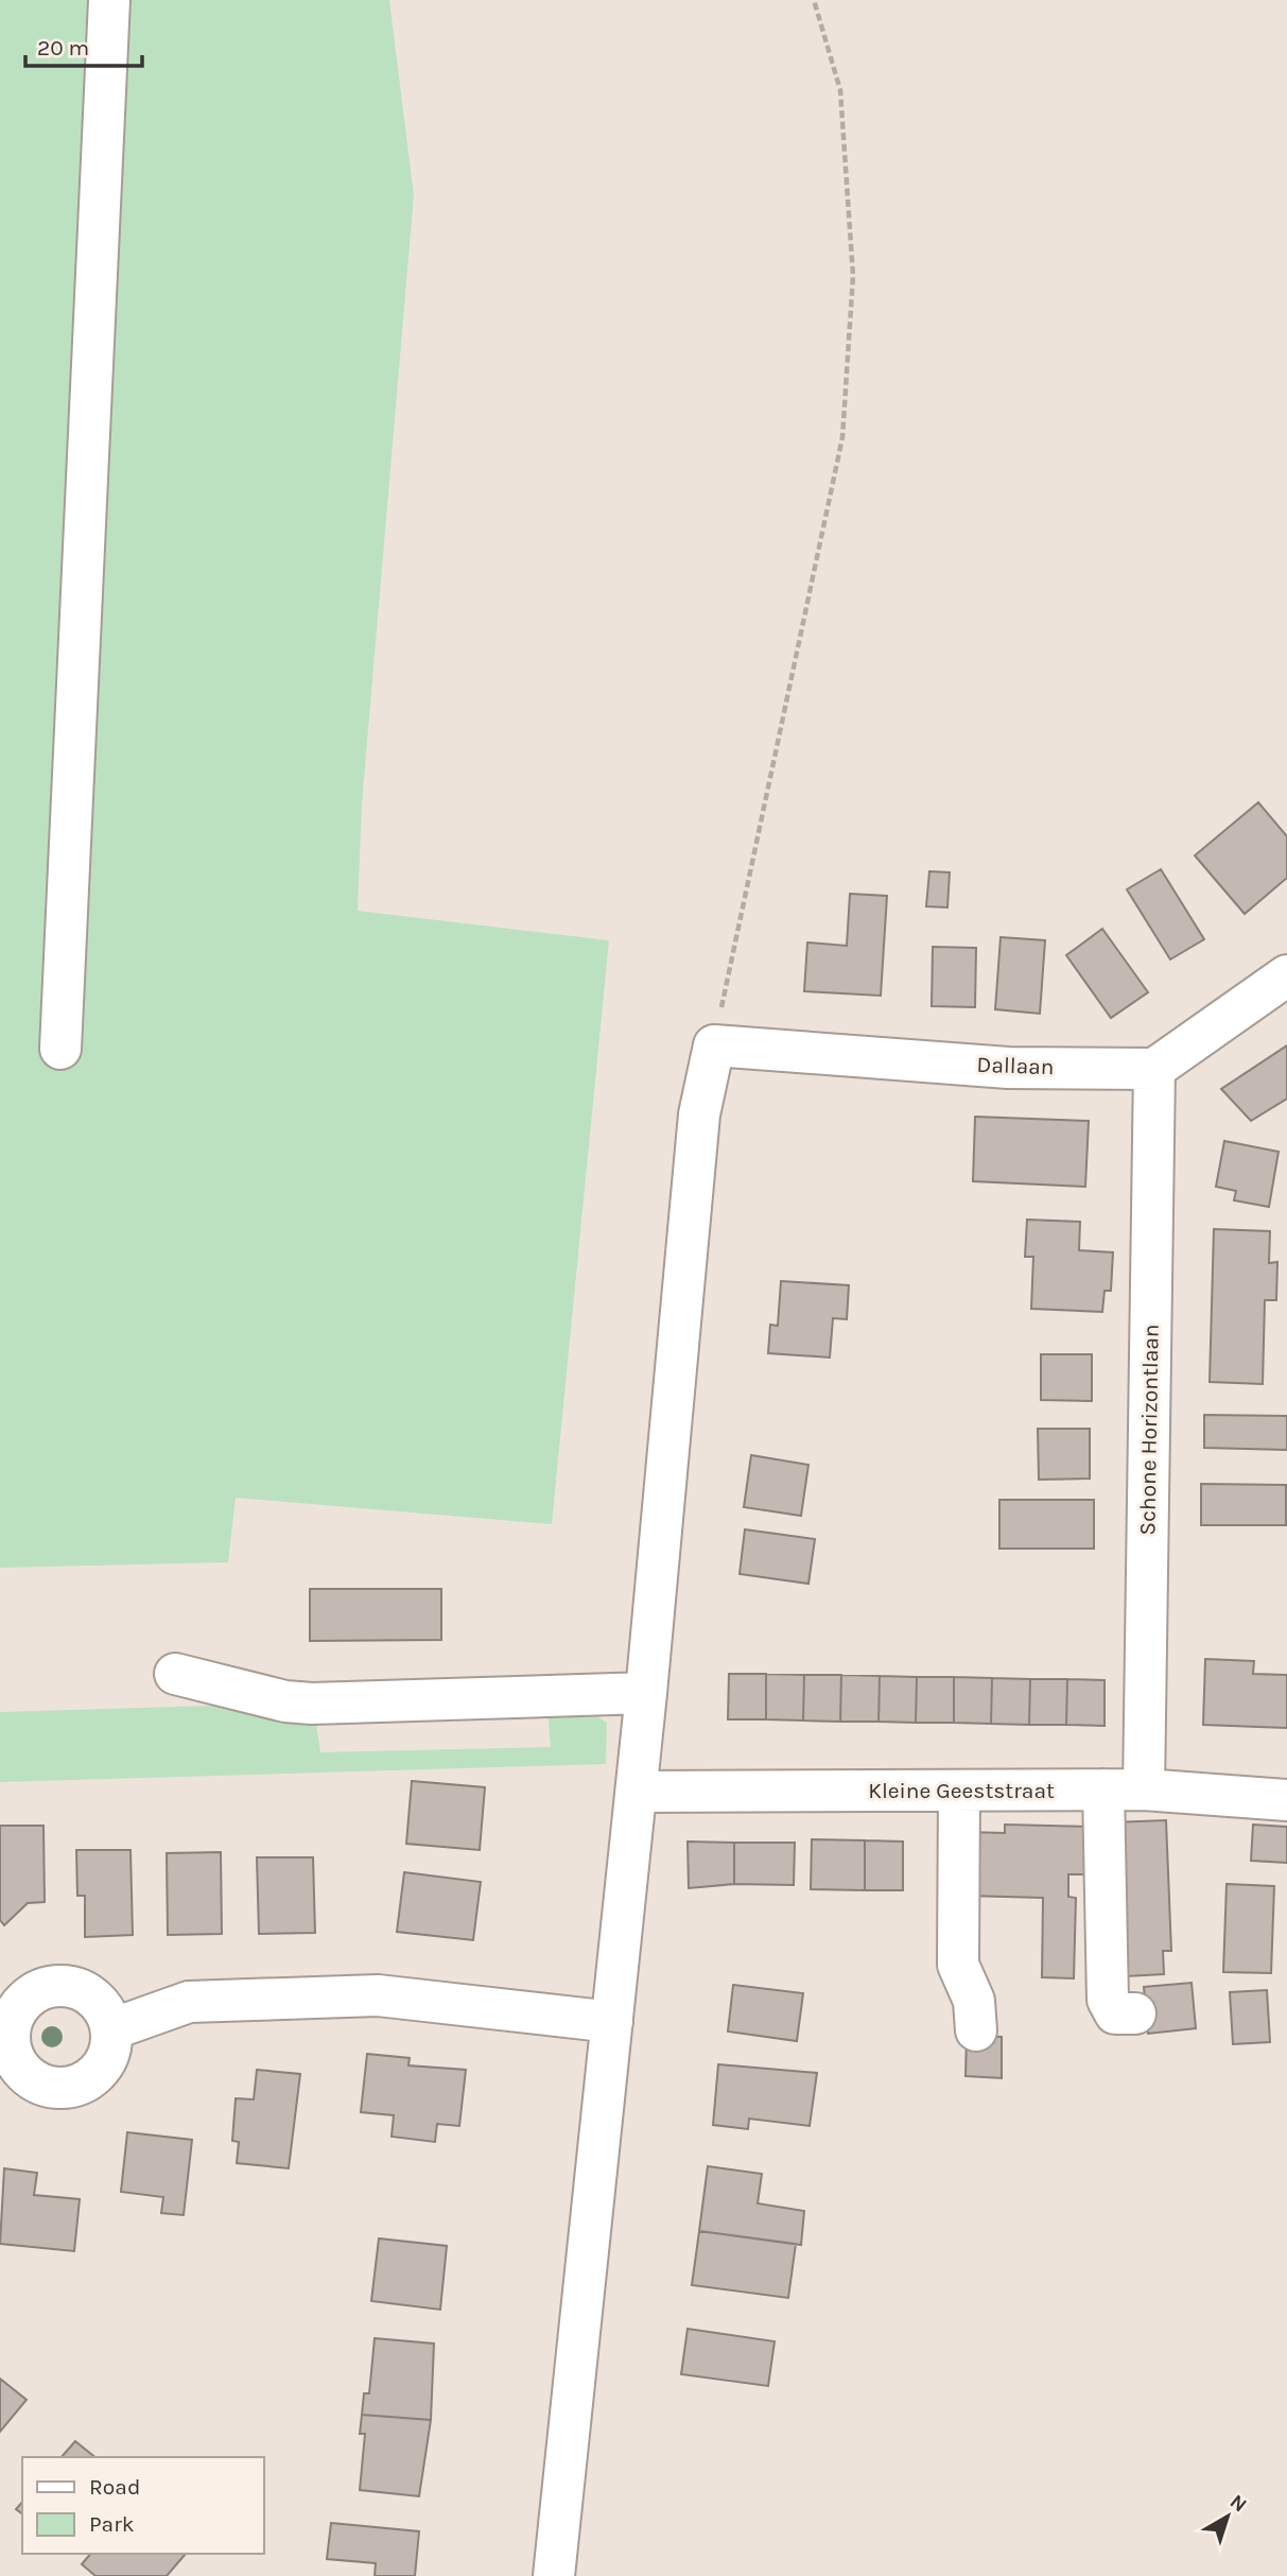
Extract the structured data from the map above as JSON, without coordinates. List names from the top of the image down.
{
  "streets": {
    "street": ["Dallaan", "Schone Horizontlaan", "Kleine Geeststraat"]
  },
  "crossings": [
    ["Dallaan", "Schone Horizontlaan"],
    ["Schone Horizontlaan", "Kleine Geeststraat"]
  ],
  "legend": ["Road", "Park"],
  "scale_bar": "20 m",
  "north": "top right"
}
